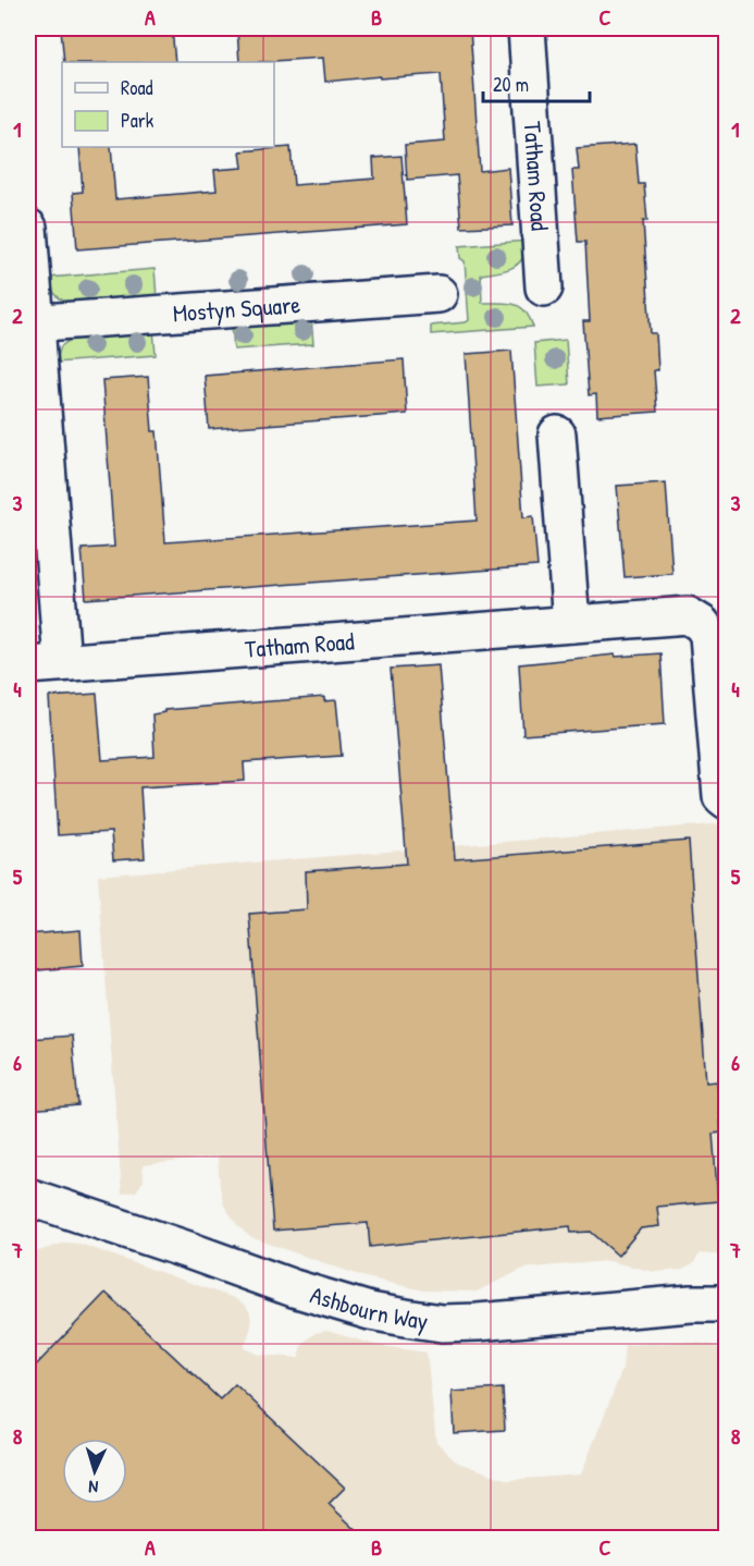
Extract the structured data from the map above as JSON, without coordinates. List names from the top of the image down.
{
  "streets": {
    "street": ["Tatham Road", "Mostyn Square", "Ashbourn Way"]
  },
  "legend": ["Road", "Park"],
  "scale_bar": "20 m",
  "north": "bottom",
  "grid": {
    "columns": ["A", "B", "C"],
    "rows": [
      "1",
      "2",
      "3",
      "4",
      "5",
      "6",
      "7",
      "8"
    ]
  }
}
